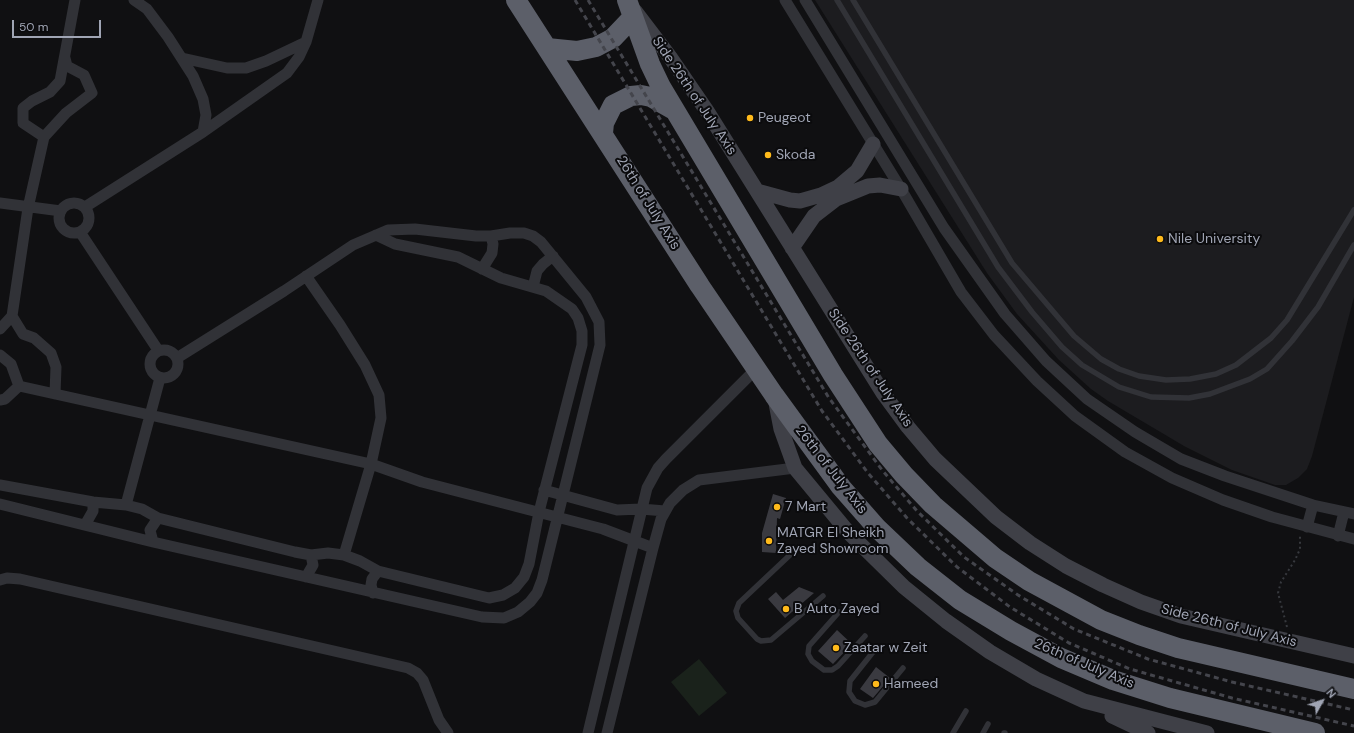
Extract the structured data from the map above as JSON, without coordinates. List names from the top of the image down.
{
  "streets": {
    "highway": ["26th of July Axis"],
    "main road": ["Side 26th of July Axis"]
  },
  "places": [
    "Peugeot",
    "Skoda",
    "Nile University",
    "7 Mart",
    "MATGR El Sheikh Zayed Showroom",
    "B Auto Zayed",
    "Zaatar w Zeit",
    "Hameed"
  ],
  "scale_bar": "50 m",
  "north": "top right"
}
